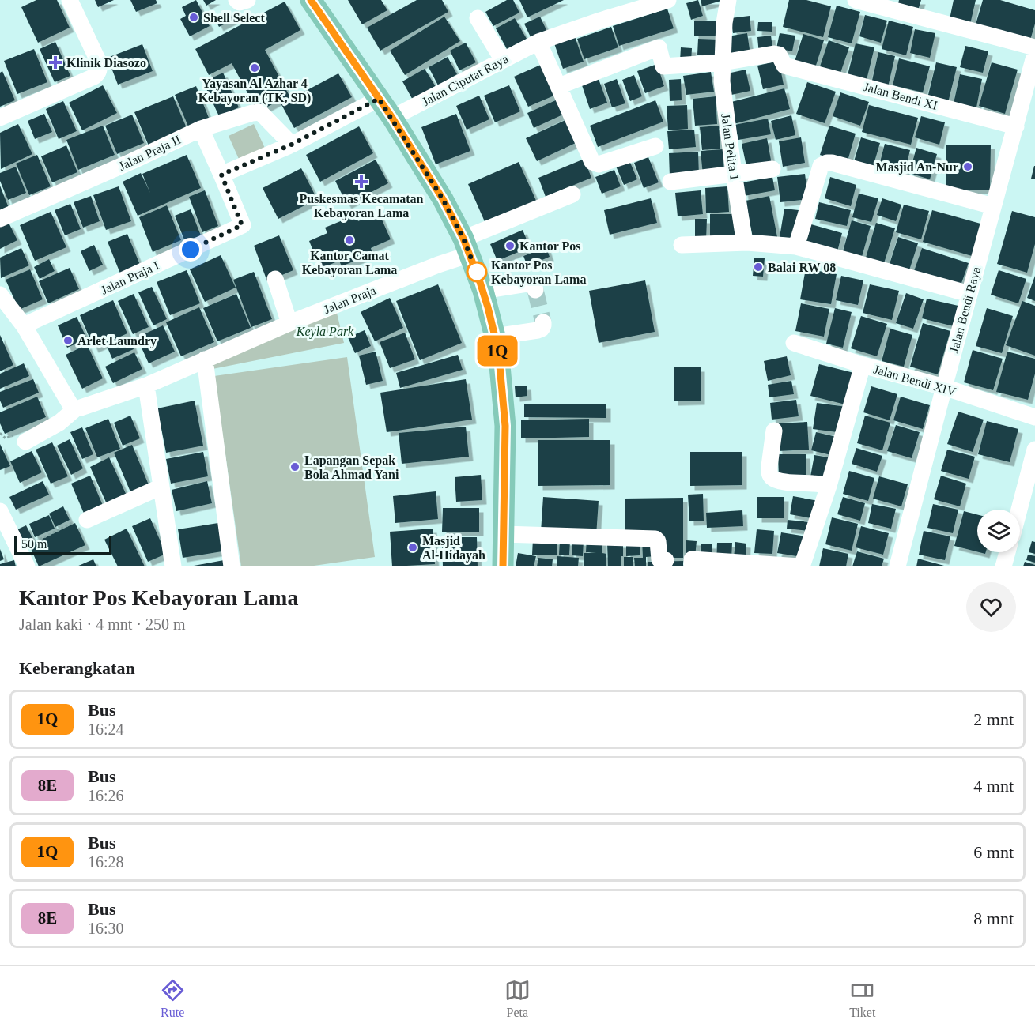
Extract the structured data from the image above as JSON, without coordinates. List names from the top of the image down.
{
  "streets": {
    "street": [
      "Jalan Ciputat Raya",
      "Jalan Bendi XI",
      "Jalan Pelita 1",
      "Jalan Praja II",
      "Jalan Praja I",
      "Jalan Praja",
      "Jalan Bendi Raya",
      "Jalan Bendi XIV"
    ]
  },
  "crossings": [
    ["Jalan Bendi XI", "Jalan Pelita 1"],
    ["Jalan Bendi XI", "Jalan Bendi Raya"],
    ["Jalan Praja II", "Jalan Praja I"],
    ["Jalan Bendi Raya", "Jalan Bendi XIV"]
  ],
  "parks": ["Keyla Park"],
  "places": {
    "other": [
      "Shell Select",
      "Yayasan Al Azhar 4 Kebayoran (TK, SD)",
      "Masjid An-Nur",
      "Kantor Camat Kebayoran Lama",
      "Kantor Pos",
      "Balai RW 08",
      "Kantor Pos Kebayoran Lama",
      "Arlet Laundry",
      "Lapangan Sepak Bola Ahmad Yani",
      "Masjid Al-Hidayah"
    ],
    "health": ["Klinik Diasozo", "Puskesmas Kecamatan Kebayoran Lama"]
  },
  "lines": ["bus line 1Q"],
  "scale_bar": "50 m",
  "page": {
    "on_map": "1Q",
    "scale": "50 m",
    "heading": [
      ["Kantor Pos Kebayoran Lama", "Jalan kaki · 4 mnt · 250 m"],
      "Keberangkatan"
    ],
    "list": [
      {
        "mark": "1Q",
        "name": "Bus",
        "note": "16:24",
        "value": "2 mnt"
      },
      {
        "mark": "8E",
        "name": "Bus",
        "note": "16:26",
        "value": "4 mnt"
      },
      {
        "mark": "1Q",
        "name": "Bus",
        "note": "16:28",
        "value": "6 mnt"
      },
      {
        "mark": "8E",
        "name": "Bus",
        "note": "16:30",
        "value": "8 mnt"
      }
    ],
    "tabs": ["Rute", "Peta", "Tiket"]
  }
}
